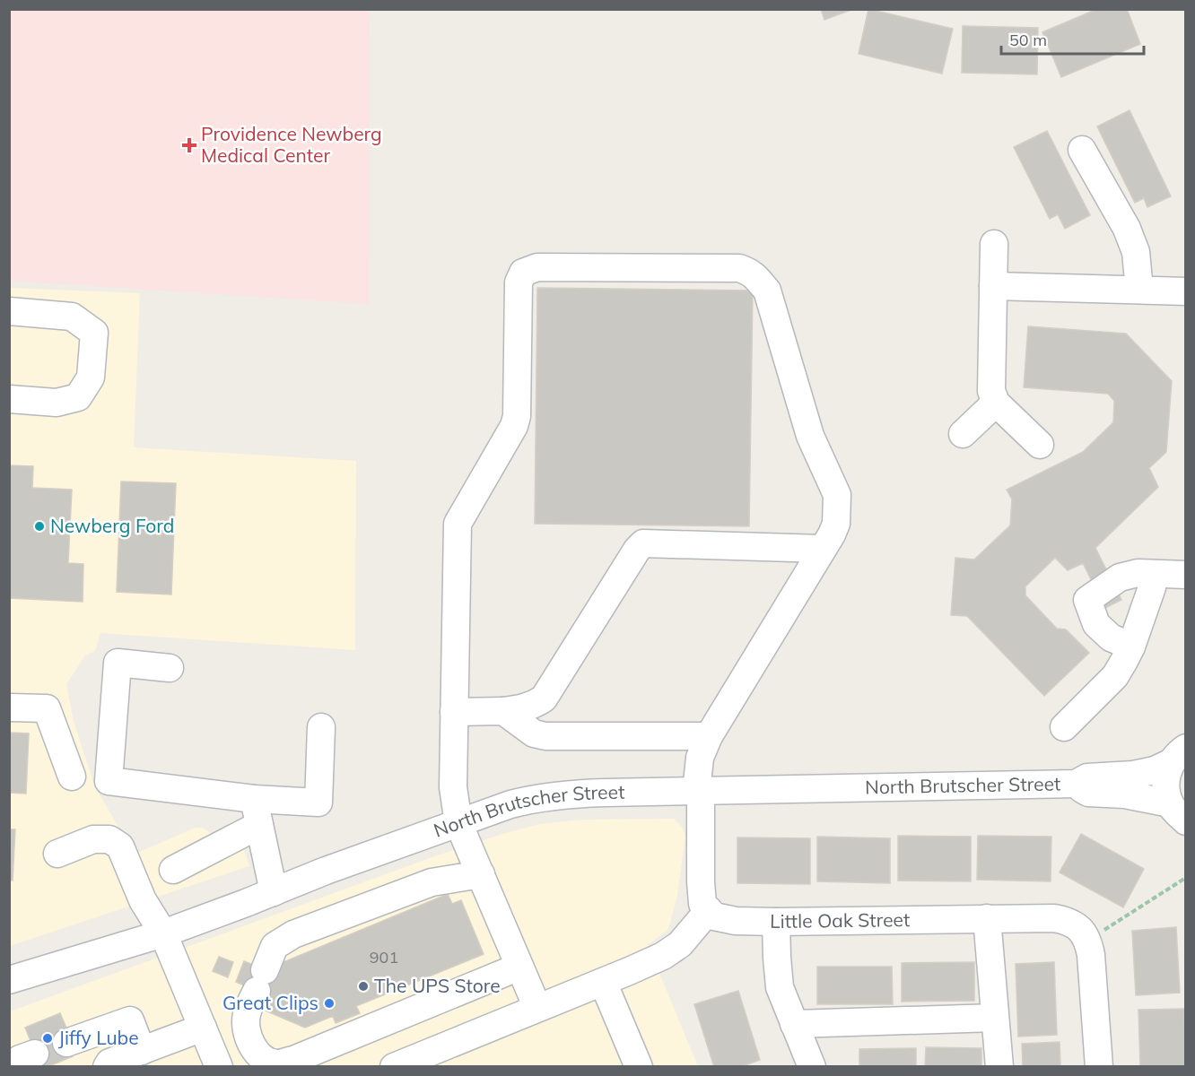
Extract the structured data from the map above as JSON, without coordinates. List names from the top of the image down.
{
  "streets": {
    "street": ["North Brutscher Street", "Little Oak Street"]
  },
  "places": {
    "health": ["Providence Newberg Medical Center"],
    "other": [
      "Newberg Ford",
      "The UPS Store",
      "Great Clips",
      "Jiffy Lube"
    ]
  },
  "house_numbers": ["901"],
  "scale_bar": "50 m"
}
